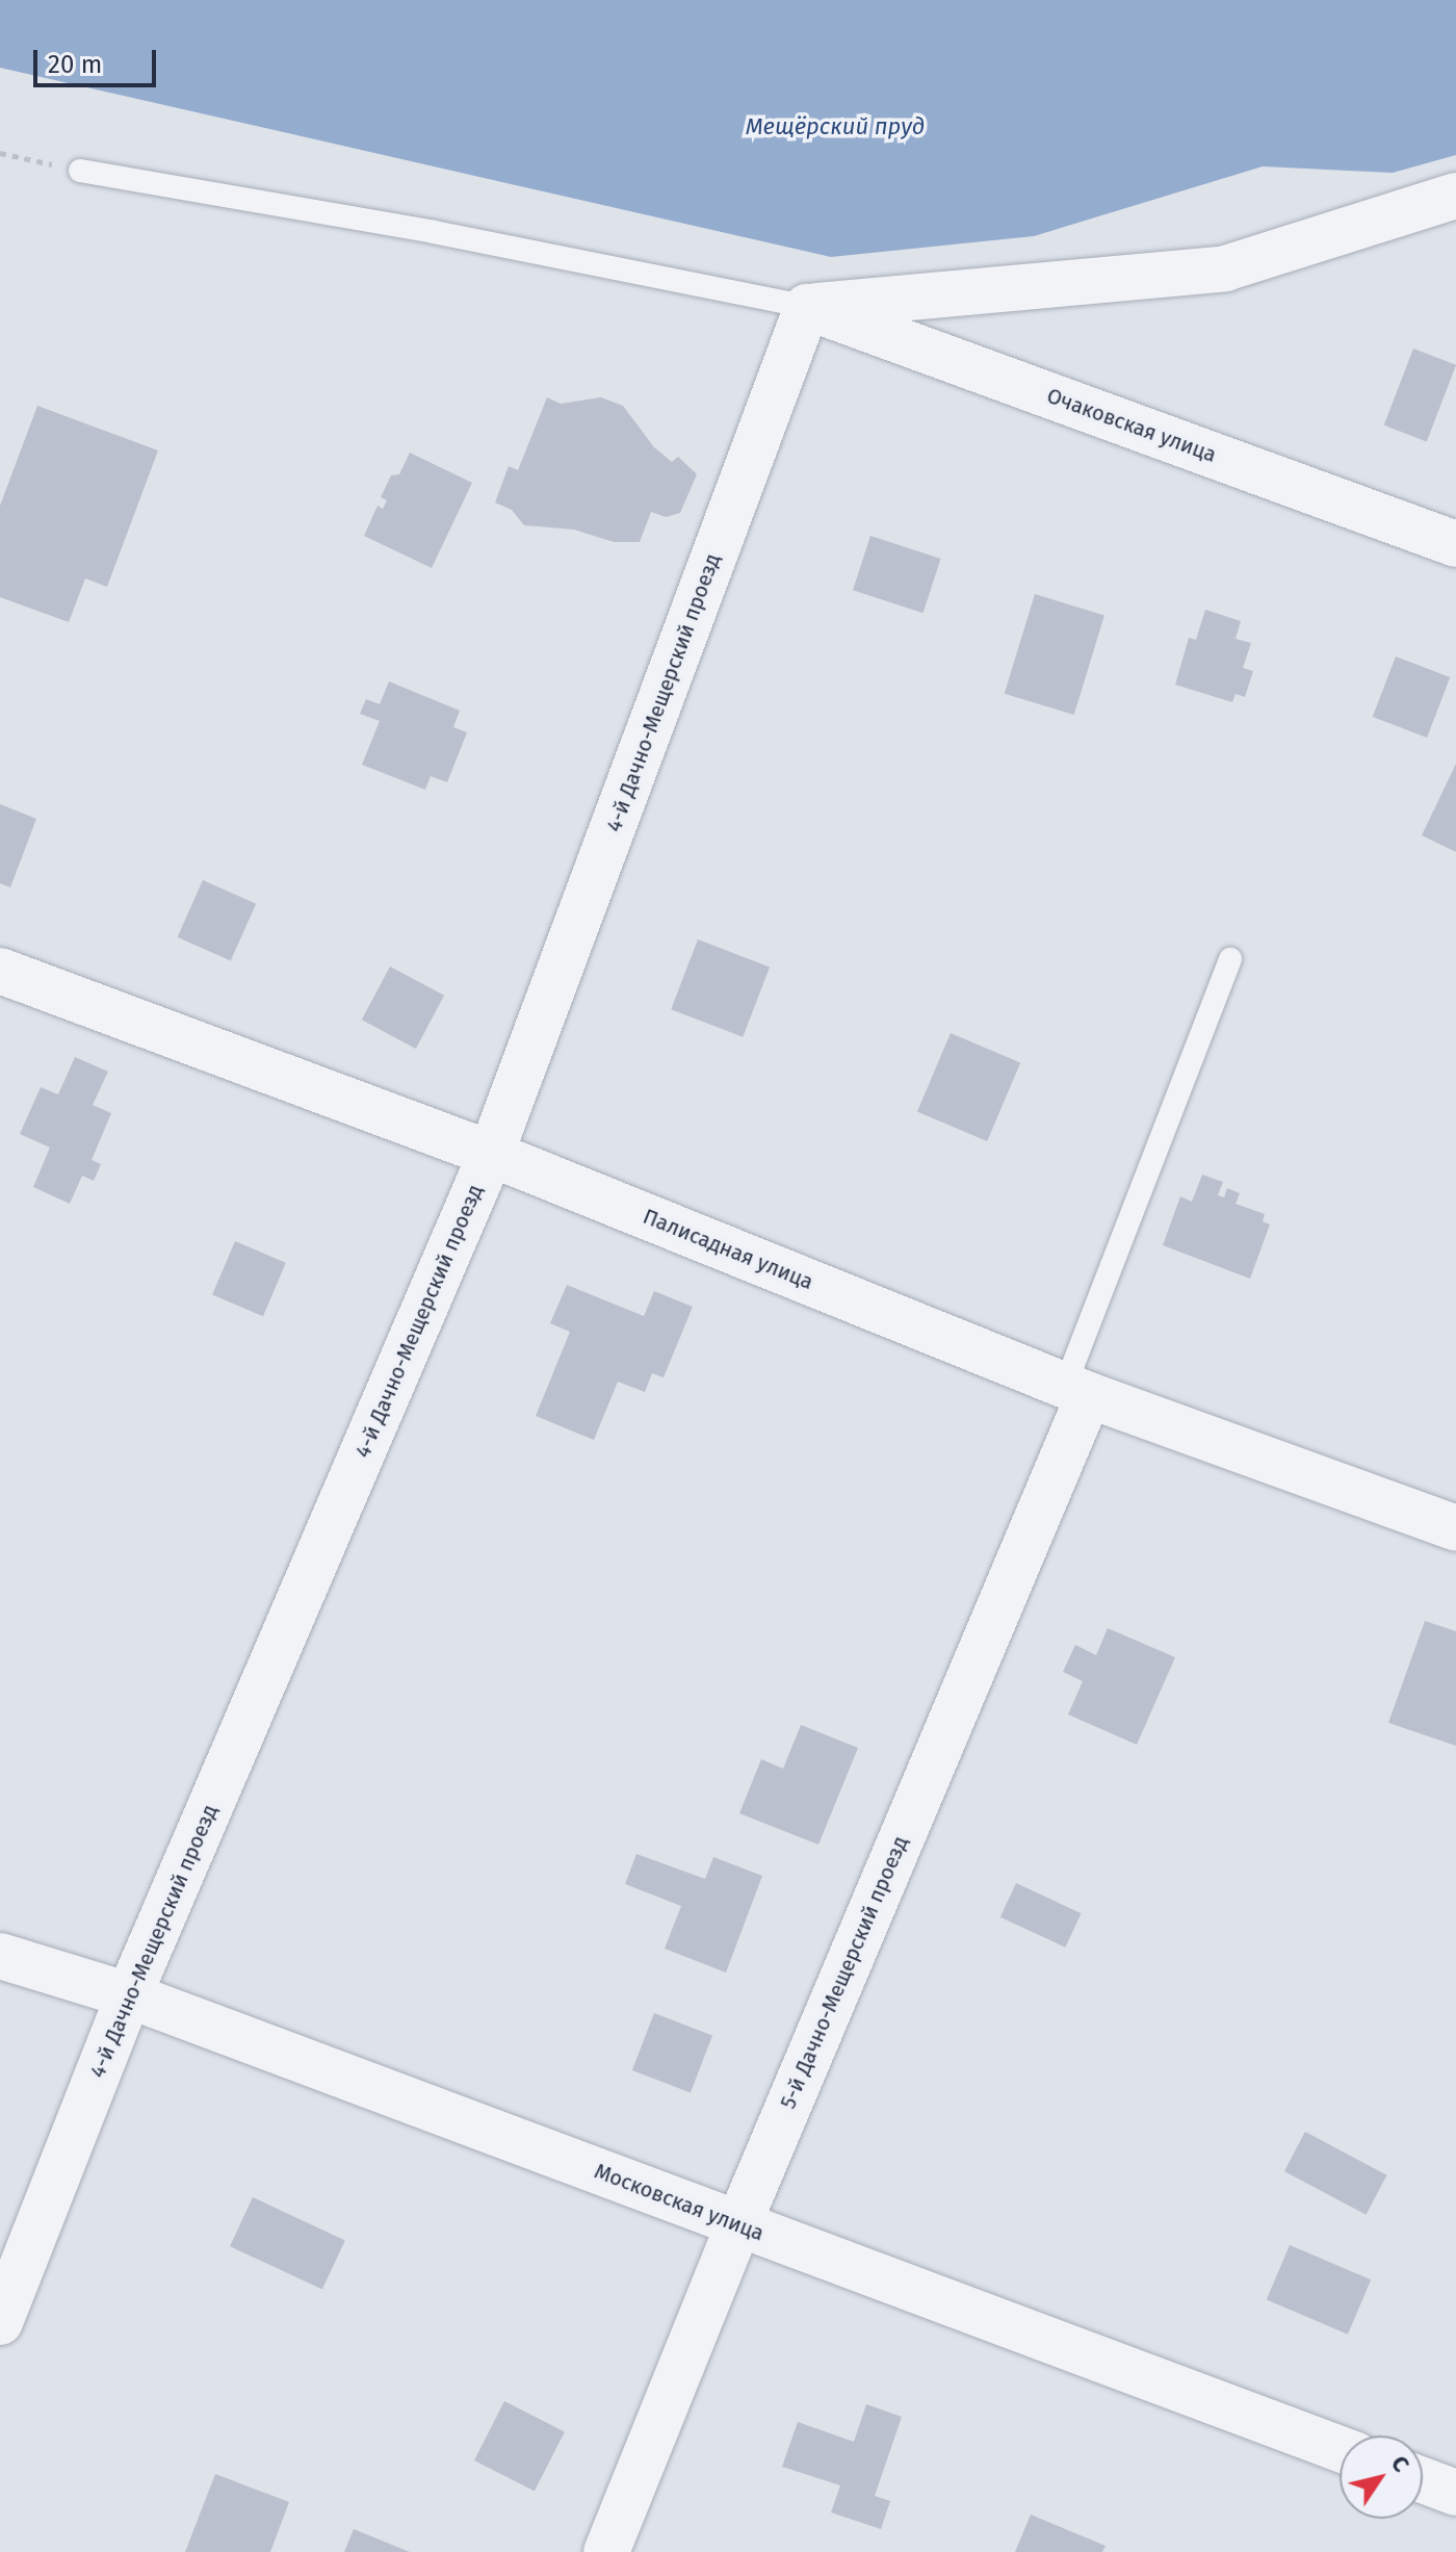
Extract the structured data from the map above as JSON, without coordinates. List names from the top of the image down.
{
  "streets": {
    "street": [
      "Очаковская улица",
      "4-й Дачно-Мещерский проезд",
      "Палисадная улица",
      "5-й Дачно-Мещерский проезд",
      "Московская улица"
    ]
  },
  "crossings": [
    ["Очаковская улица", "4-й Дачно-Мещерский проезд"],
    ["4-й Дачно-Мещерский проезд", "Палисадная улица"],
    ["4-й Дачно-Мещерский проезд", "Московская улица"],
    ["Палисадная улица", "5-й Дачно-Мещерский проезд"],
    ["5-й Дачно-Мещерский проезд", "Московская улица"]
  ],
  "water": ["Мещёрский пруд"],
  "scale_bar": "20 m",
  "north": "top right"
}
